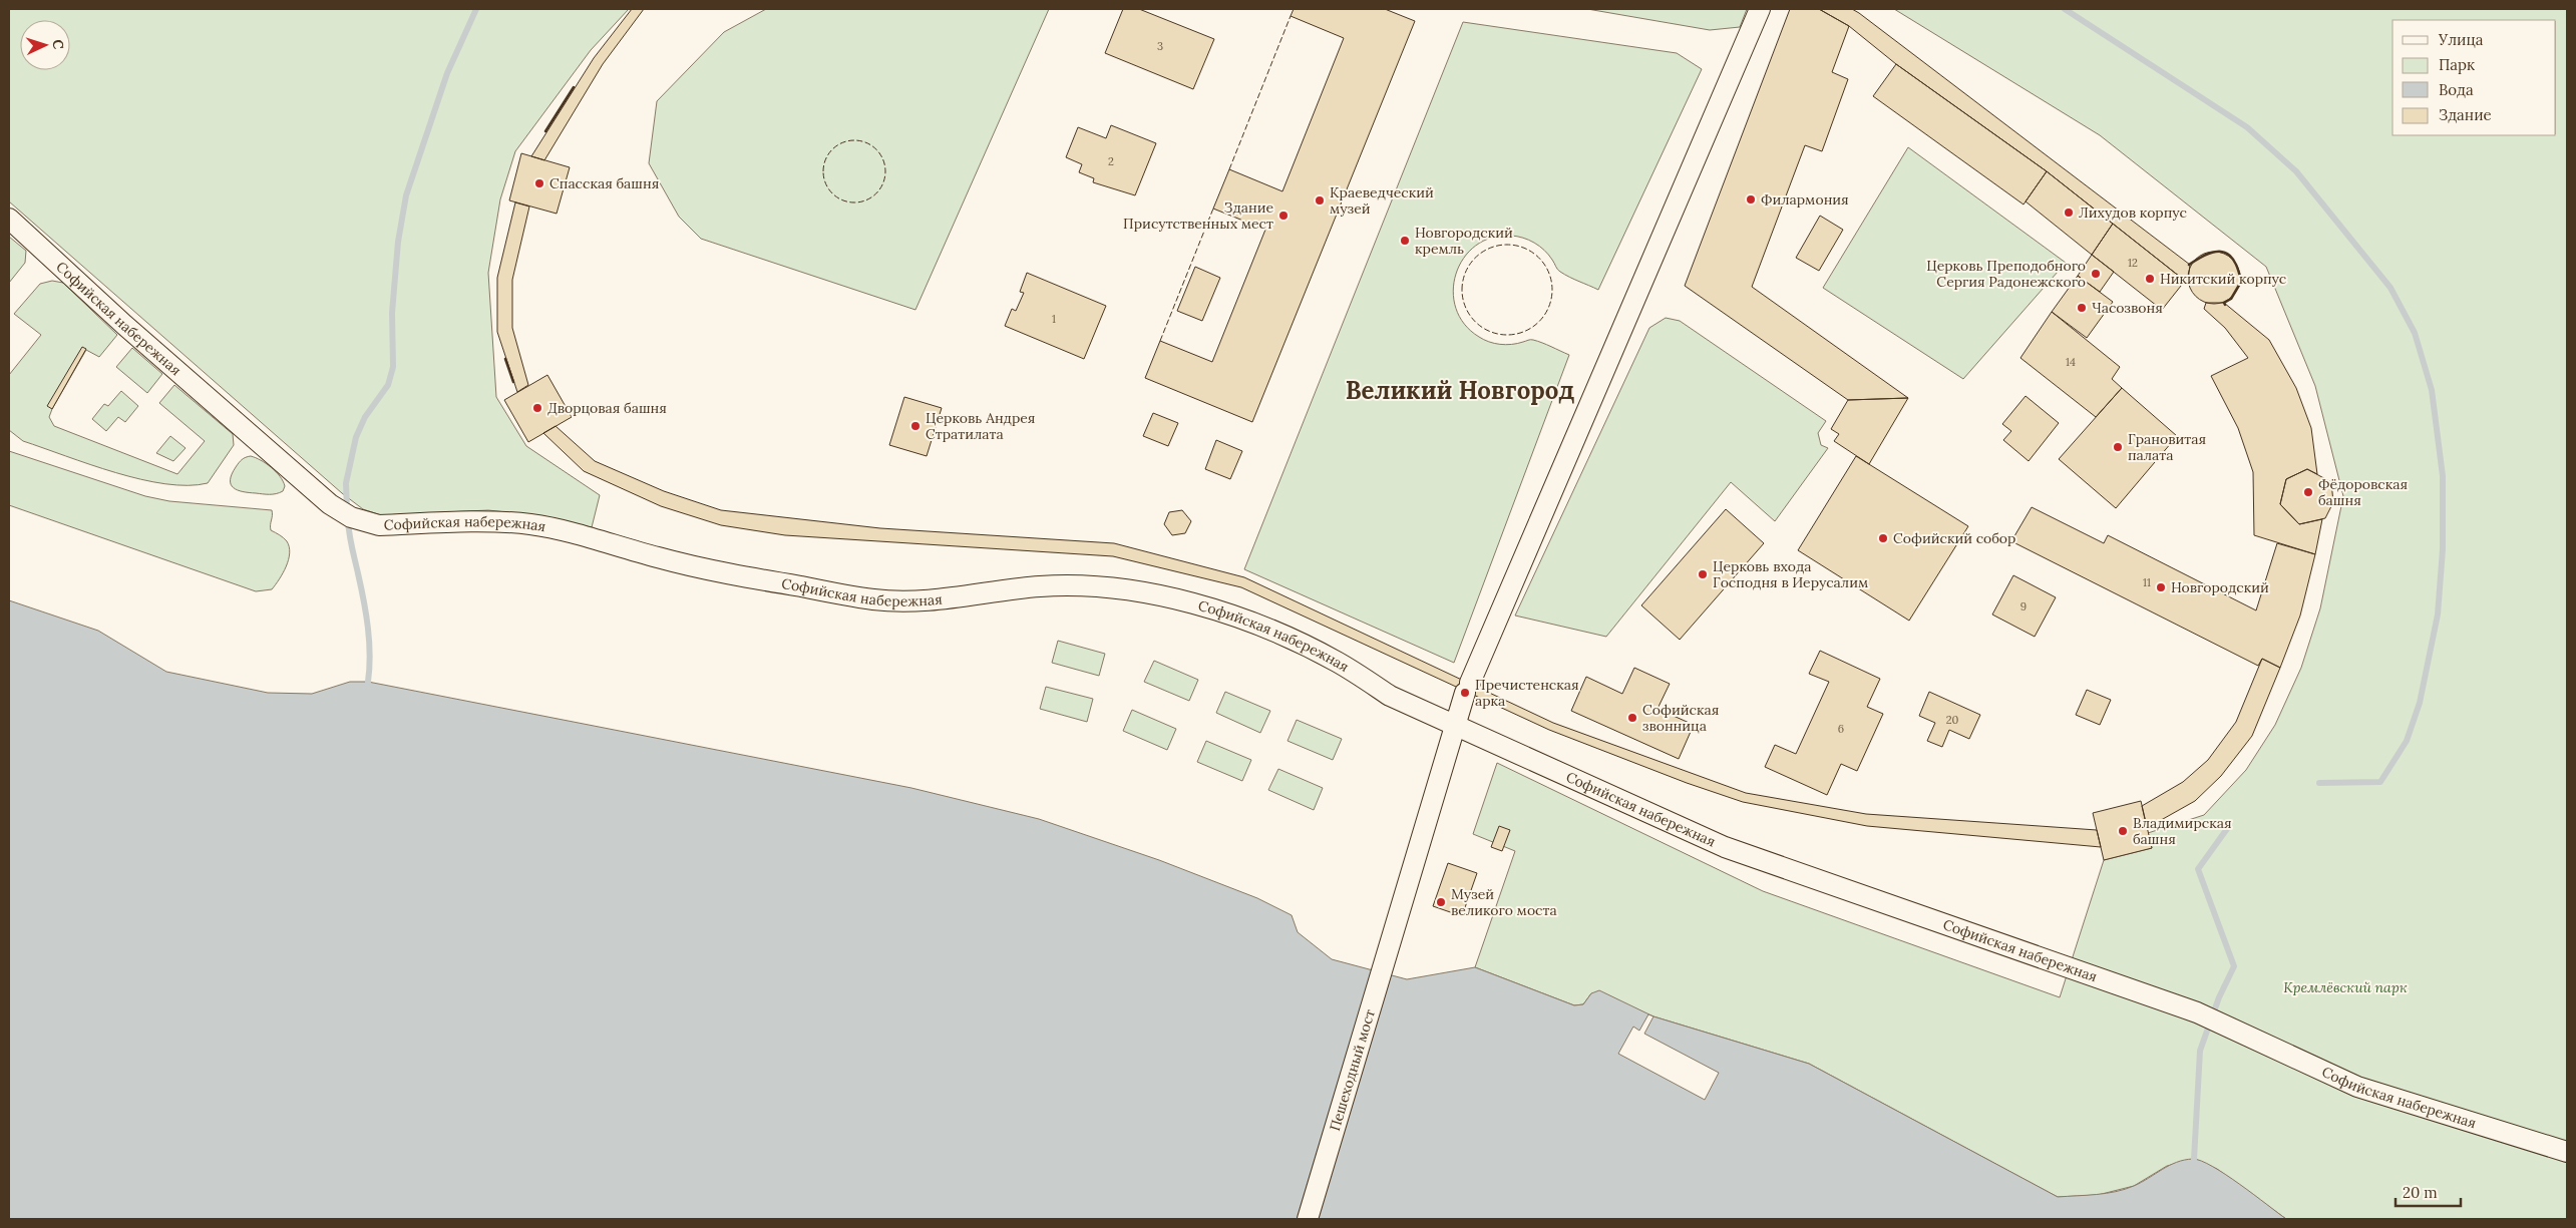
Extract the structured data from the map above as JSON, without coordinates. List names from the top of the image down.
{
  "streets": {
    "street": ["Софийская набережная", "Пешеходный мост"]
  },
  "crossings": [
    ["Софийская набережная", "Пешеходный мост"]
  ],
  "districts": ["Великий Новгород"],
  "parks": ["Кремлёвский парк"],
  "places": [
    "Спасская башня",
    "Филармония",
    "Краеведческий музей",
    "Лихудов корпус",
    "Здание Присутственных мест",
    "Новгородский кремль",
    "Церковь Преподобного Сергия Радонежского",
    "Никитский корпус",
    "Часозвоня",
    "Дворцовая башня",
    "Церковь Андрея Стратилата",
    "Грановитая палата",
    "Фёдоровская башня",
    "Софийский собор",
    "Церковь входа Господня в Иерусалим",
    "Новгородский",
    "Пречистенская арка",
    "Софийская звонница",
    "Владимирская башня",
    "Музей великого моста"
  ],
  "house_numbers": [
    "3",
    "2",
    "12",
    "1",
    "14",
    "11",
    "9",
    "20",
    "6"
  ],
  "legend": [
    "Улица",
    "Парк",
    "Вода",
    "Здание"
  ],
  "scale_bar": "20 m",
  "north": "right"
}
